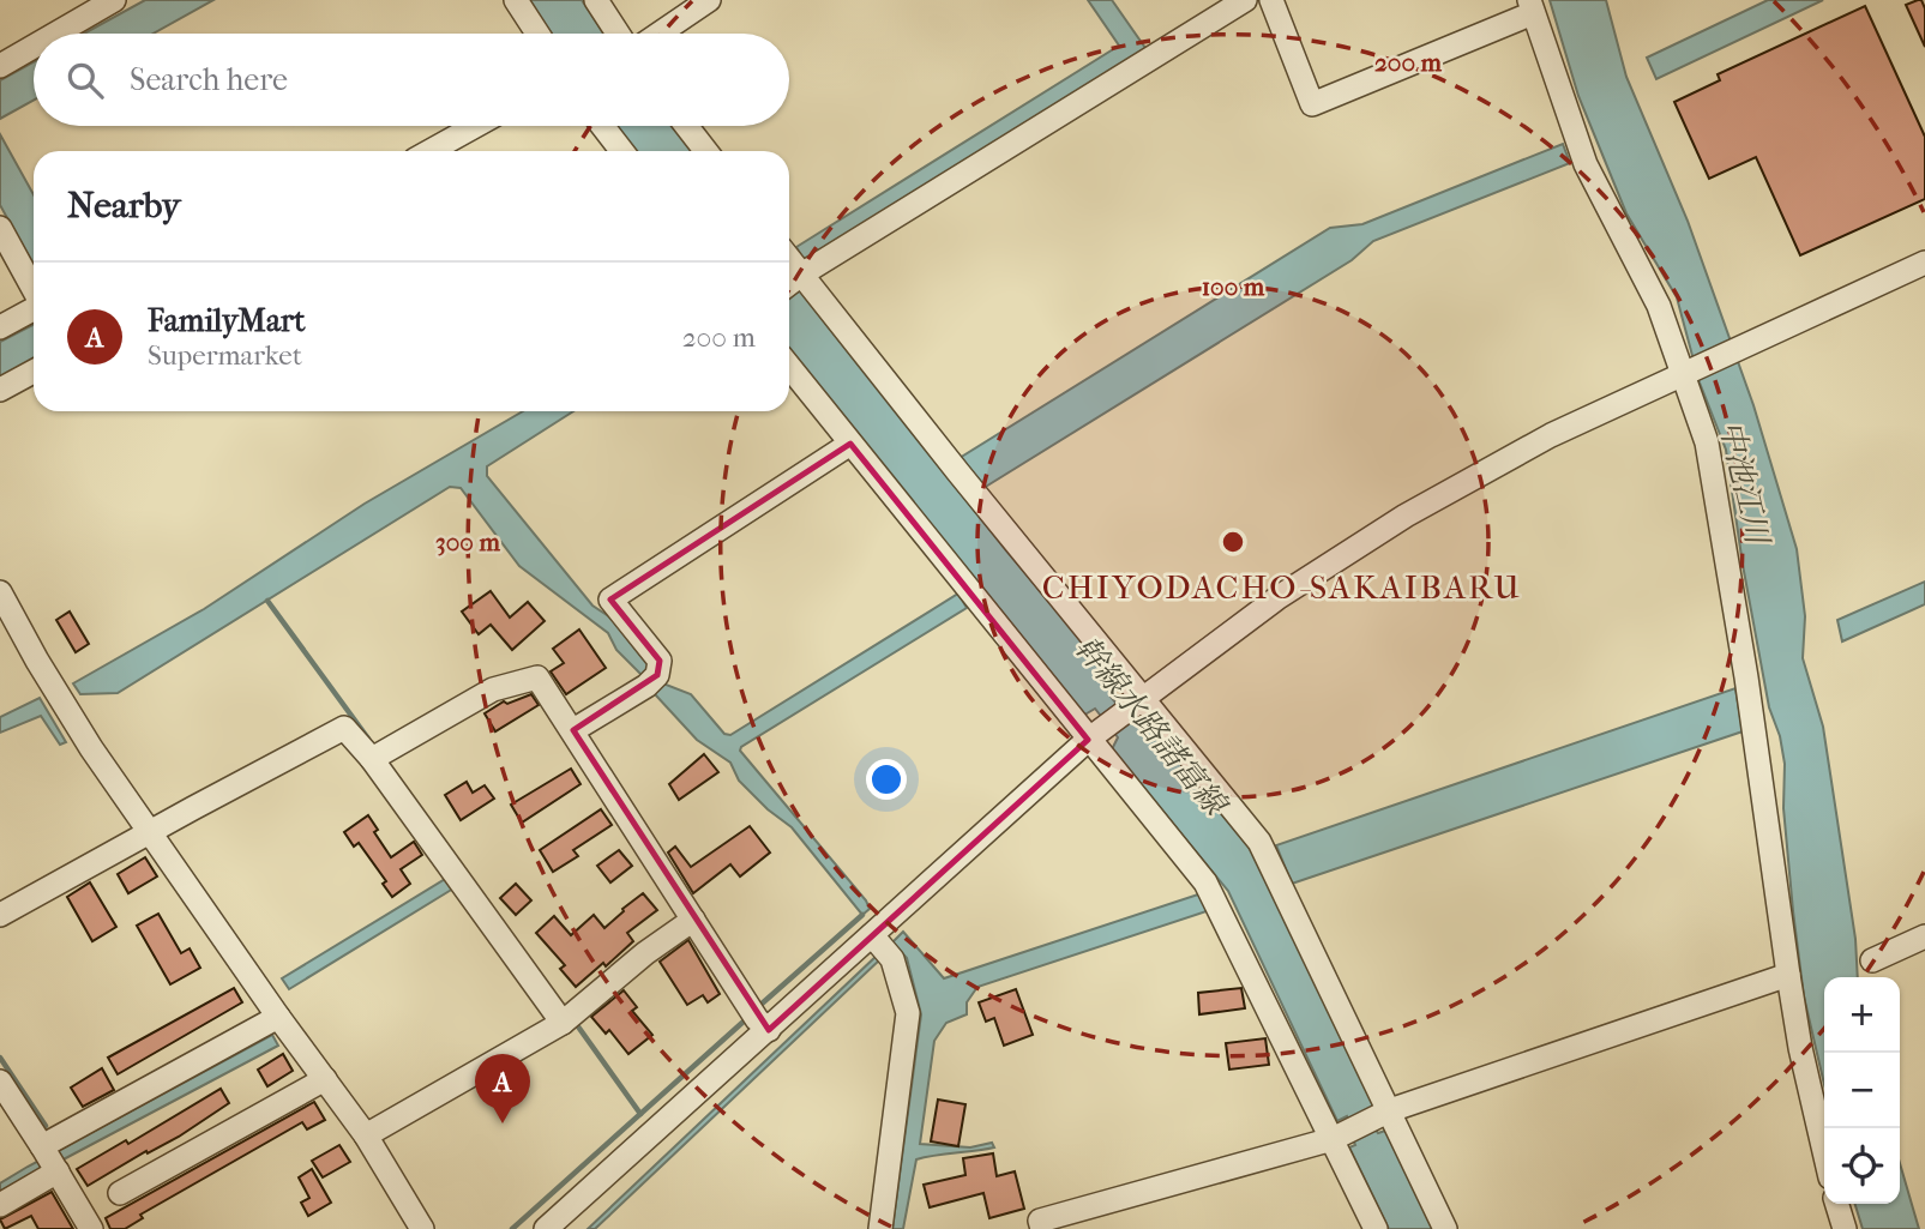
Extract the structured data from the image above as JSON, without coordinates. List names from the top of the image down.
{
  "districts": ["CHIYODACHO-SAKAIBARU"],
  "water": ["中池江川", "幹線水路諸富線"],
  "page": {
    "search": "Search here",
    "heading": "Nearby",
    "list": [
      {
        "mark": "A",
        "name": "FamilyMart",
        "note": "Supermarket",
        "value": "200 m"
      }
    ],
    "map_buttons": ["+", "−"],
    "pins": "A"
  },
  "rings": ["200 m", "100 m", "300 m"]
}
